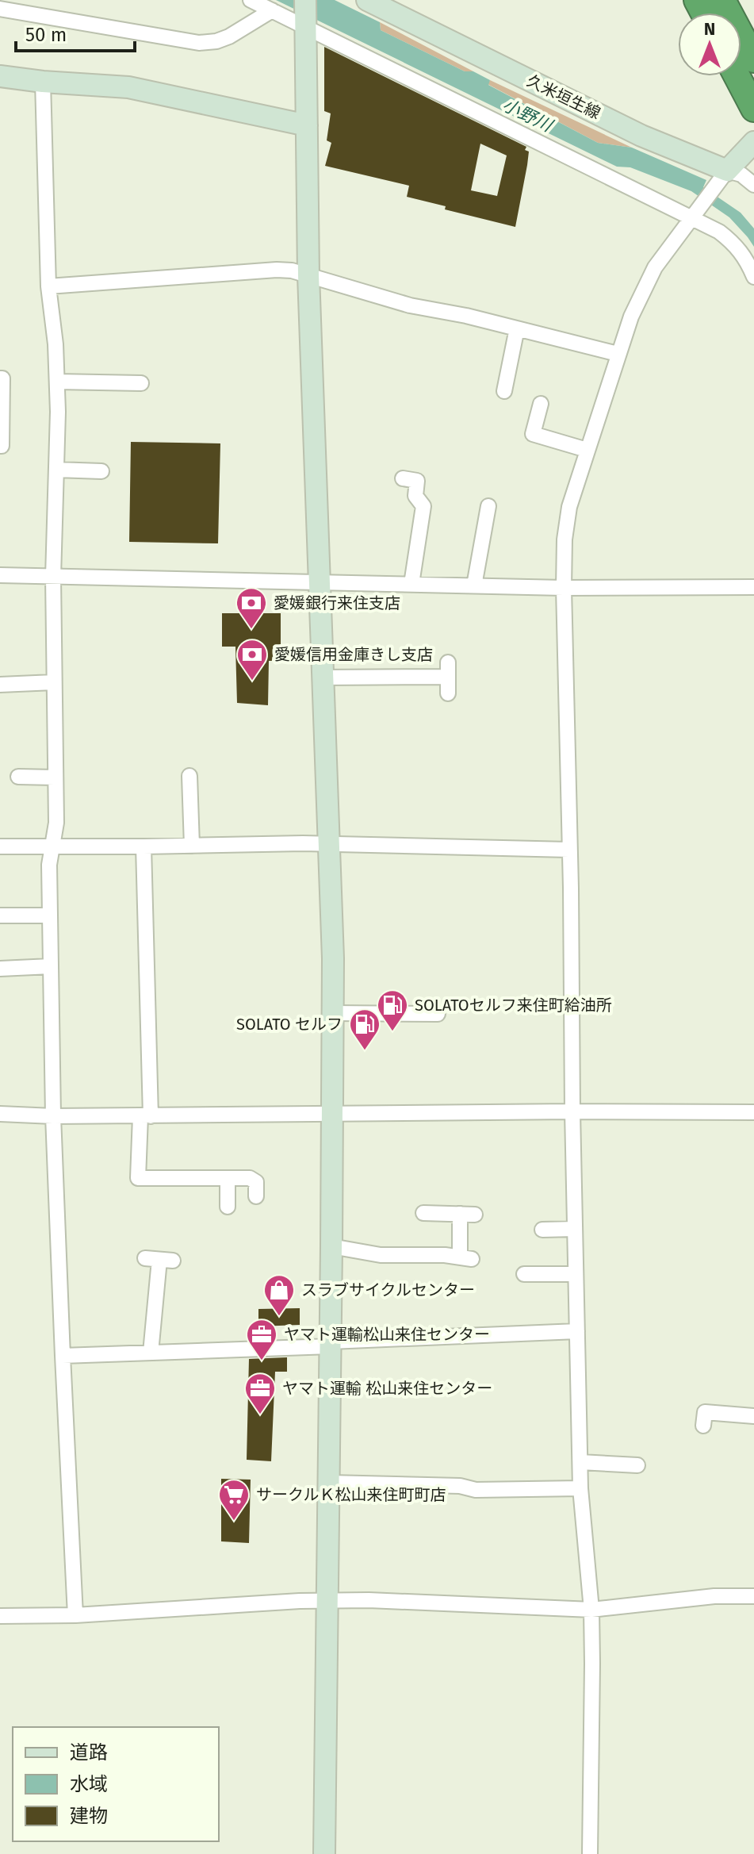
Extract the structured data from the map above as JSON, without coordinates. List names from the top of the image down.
{
  "streets": {
    "street": ["久米垣生線"]
  },
  "water": ["小野川"],
  "places": {
    "bank": ["愛媛銀行来住支店", "愛媛信用金庫きし支店"],
    "fuel station": ["SOLATOセルフ来住町給油所", "SOLATO セルフ"],
    "shop": ["スラブサイクルセンター"],
    "office": ["ヤマト運輸松山来住センター", "ヤマト運輸 松山来住センター"],
    "supermarket": ["サークルＫ松山来住町町店"]
  },
  "legend": ["道路", "水域", "建物"],
  "scale_bar": "50 m",
  "north": "top"
}
